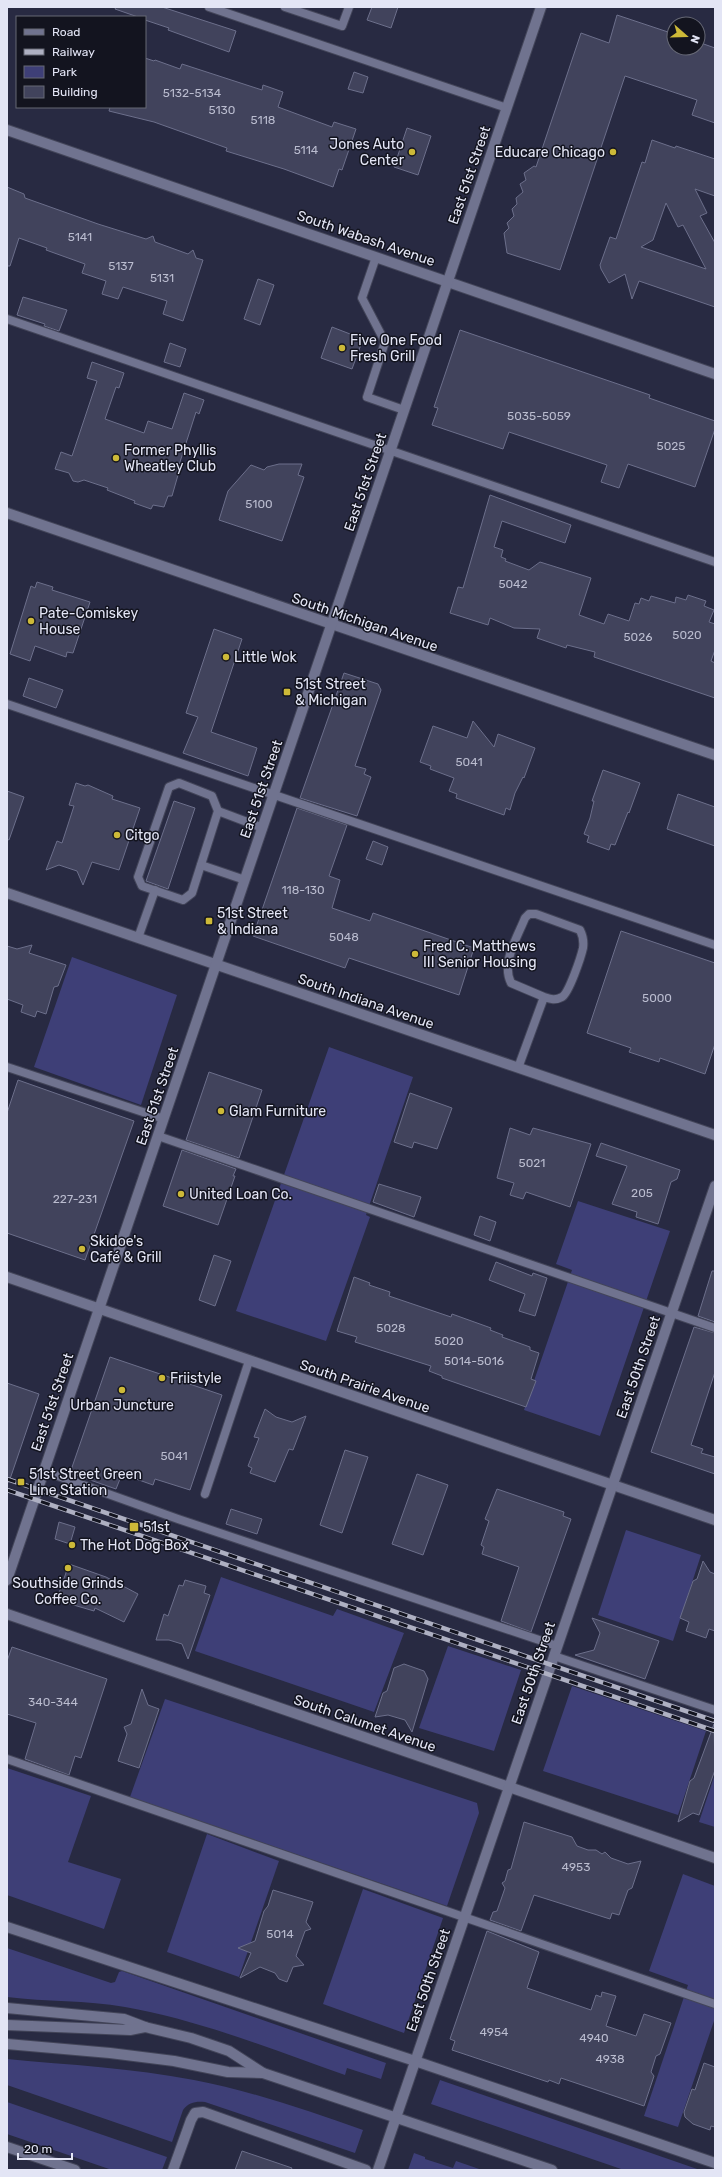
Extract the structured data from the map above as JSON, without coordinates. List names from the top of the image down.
{
  "streets": {
    "street": [
      "East 51st Street",
      "South Wabash Avenue",
      "South Michigan Avenue",
      "South Indiana Avenue",
      "East 50th Street",
      "South Prairie Avenue",
      "South Calumet Avenue"
    ]
  },
  "crossings": [
    ["East 51st Street", "South Wabash Avenue"],
    ["East 51st Street", "South Michigan Avenue"],
    ["East 51st Street", "South Indiana Avenue"],
    ["East 51st Street", "South Prairie Avenue"],
    ["East 50th Street", "South Prairie Avenue"],
    ["East 50th Street", "South Calumet Avenue"]
  ],
  "places": {
    "other": [
      "Jones Auto Center",
      "Educare Chicago",
      "Five One Food Fresh Grill",
      "Former Phyllis Wheatley Club",
      "Pate-Comiskey House",
      "Little Wok",
      "Citgo",
      "Fred C. Matthews III Senior Housing",
      "Glam Furniture",
      "United Loan Co.",
      "Skidoe's Café & Grill",
      "Friistyle",
      "Urban Juncture",
      "The Hot Dog Box",
      "Southside Grinds Coffee Co."
    ],
    "transit": [
      "51st Street & Michigan",
      "51st Street & Indiana",
      "51st Street Green Line Station",
      "51st"
    ]
  },
  "house_numbers": [
    "5132-5134",
    "5130",
    "5118",
    "5114",
    "5141",
    "5137",
    "5131",
    "5035-5059",
    "5025",
    "5100",
    "5042",
    "5020",
    "5026",
    "5041",
    "118-130",
    "5048",
    "5000",
    "5021",
    "205",
    "227-231",
    "5028",
    "5020",
    "5014-5016",
    "5041",
    "340-344",
    "4953",
    "5014",
    "4954",
    "4940",
    "4938"
  ],
  "legend": [
    "Road",
    "Railway",
    "Park",
    "Building"
  ],
  "scale_bar": "20 m",
  "north": "right"
}
